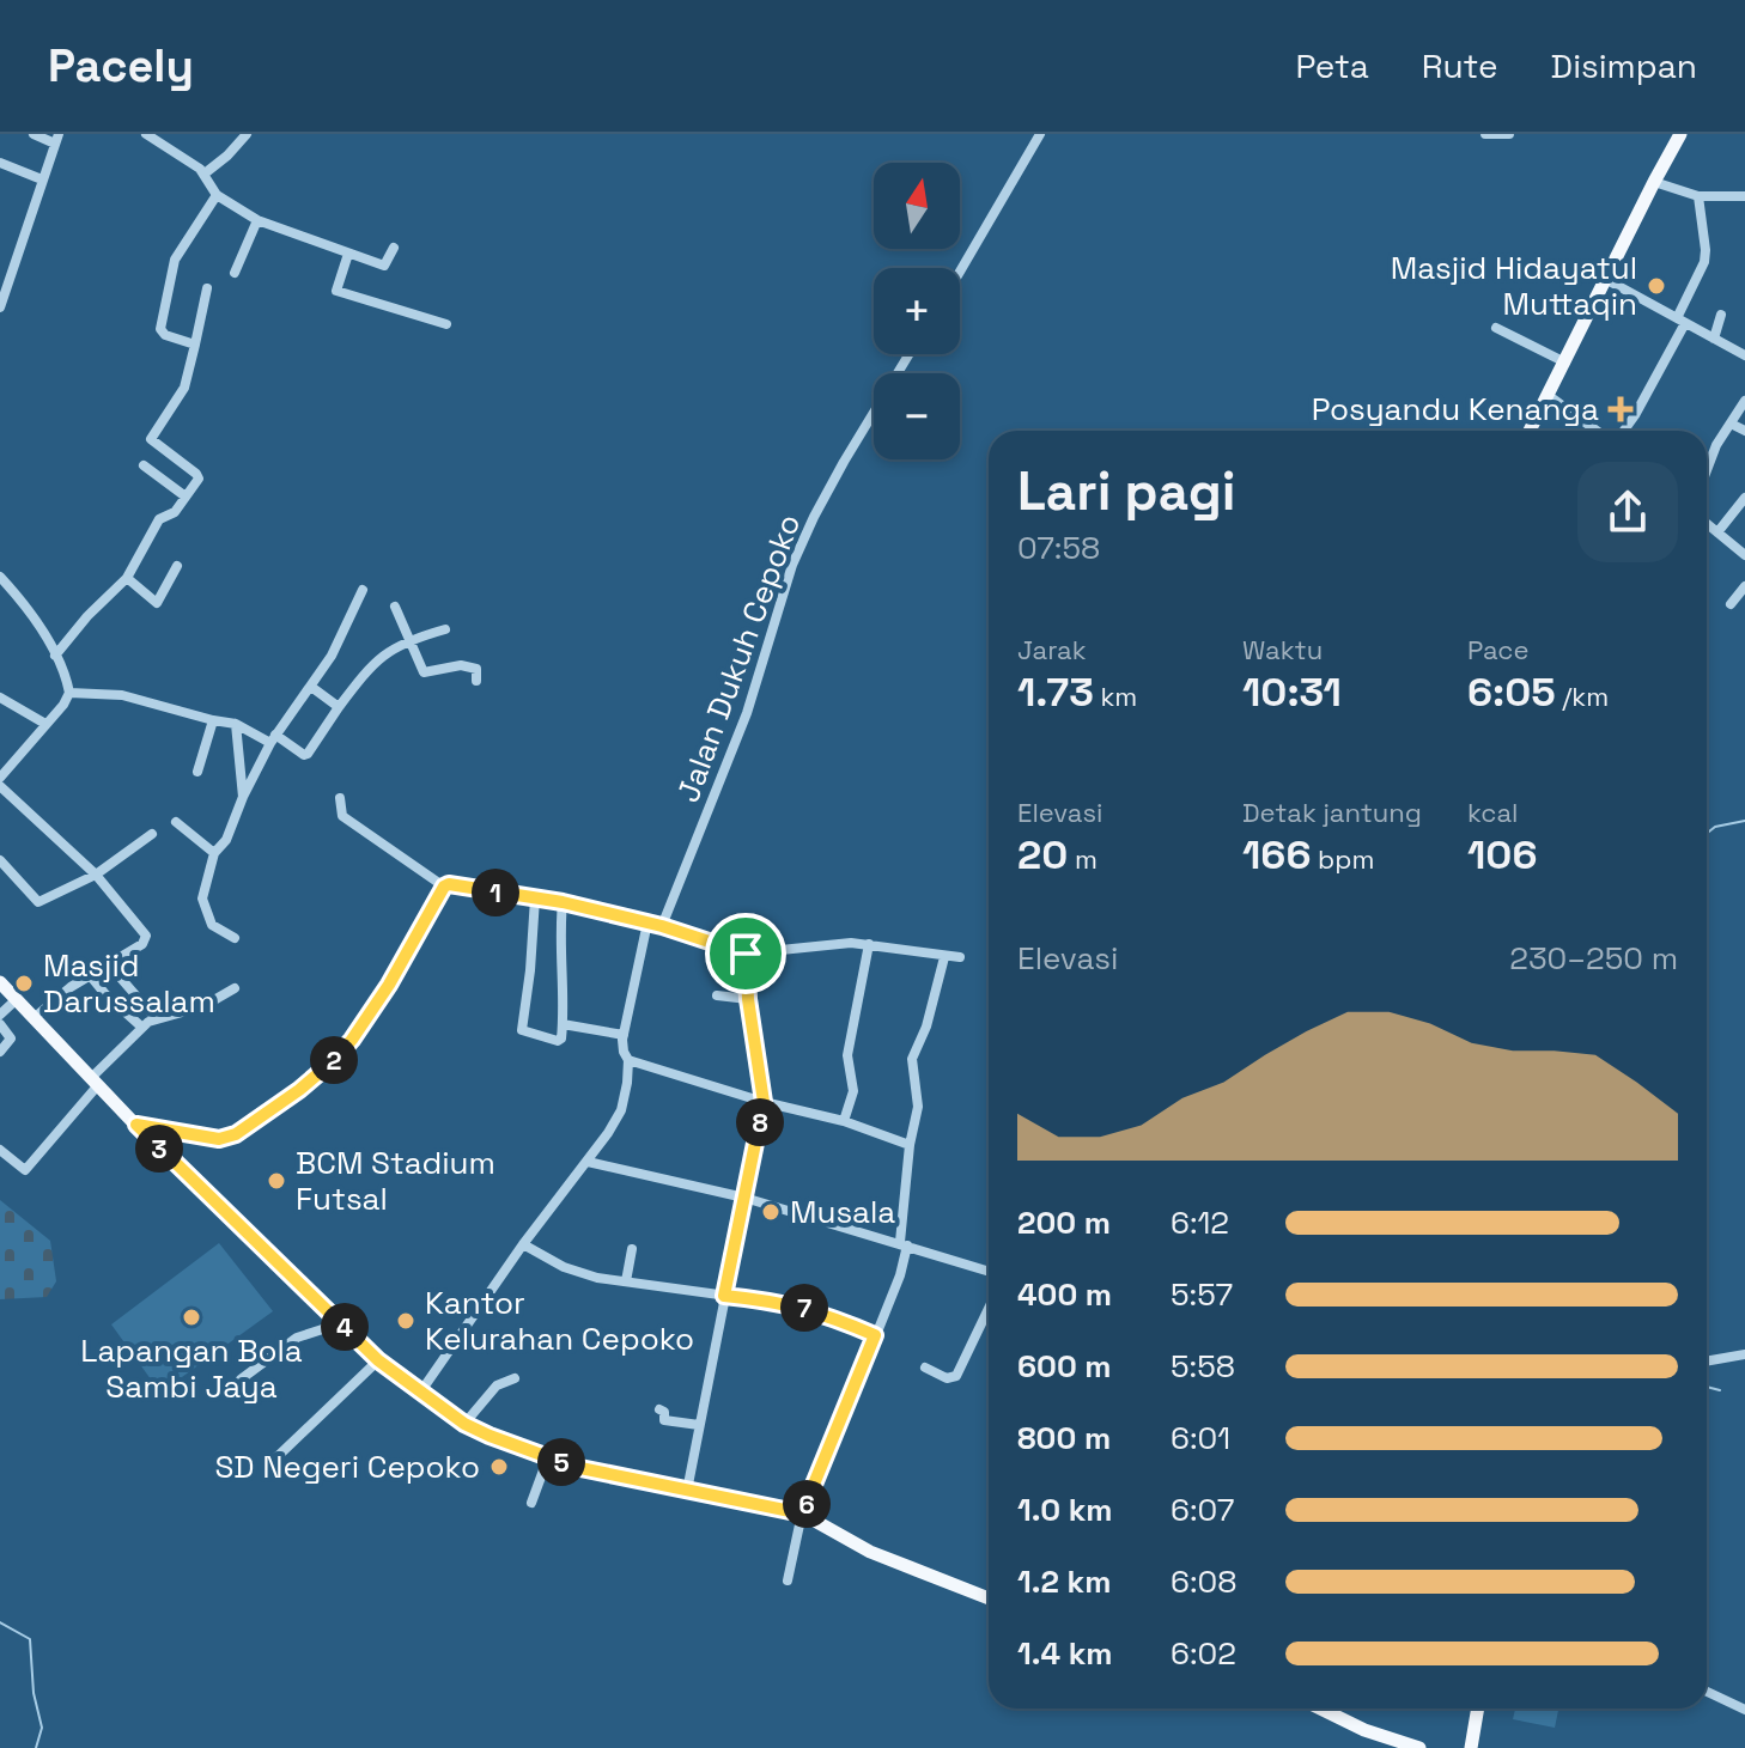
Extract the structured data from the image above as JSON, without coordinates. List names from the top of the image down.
{
  "streets": {
    "street": ["Jalan Dukuh Cepoko"]
  },
  "places": {
    "other": [
      "Masjid Hidayatul Muttaqin",
      "Masjid Darussalam",
      "BCM Stadium Futsal",
      "Musala",
      "Lapangan Bola Sambi Jaya",
      "Kantor Kelurahan Cepoko",
      "SD Negeri Cepoko"
    ],
    "health": ["Posyandu Kenanga"]
  },
  "north": "top",
  "page": {
    "header": "Pacely",
    "nav": ["Peta", "Rute", "Disimpan"],
    "map_buttons": ["+", "−"],
    "heading": ["Lari pagi", "07:58"],
    "stats": [
      ["Jarak", "1.73 km"],
      ["Waktu", "10:31"],
      ["Pace", "6:05 /km"],
      ["Elevasi", "20 m"],
      ["Detak jantung", "166 bpm"],
      ["kcal", "106"]
    ],
    "pins": [
      "1",
      "2",
      "8",
      "3",
      "7",
      "4",
      "5",
      "6"
    ],
    "chart": ["Elevasi", "230–250 m"],
    "list": [
      {
        "name": "200 m",
        "note": "6:12"
      },
      {
        "name": "400 m",
        "note": "5:57"
      },
      {
        "name": "600 m",
        "note": "5:58"
      },
      {
        "name": "800 m",
        "note": "6:01"
      },
      {
        "name": "1.0 km",
        "note": "6:07"
      },
      {
        "name": "1.2 km",
        "note": "6:08"
      },
      {
        "name": "1.4 km",
        "note": "6:02"
      }
    ]
  }
}
